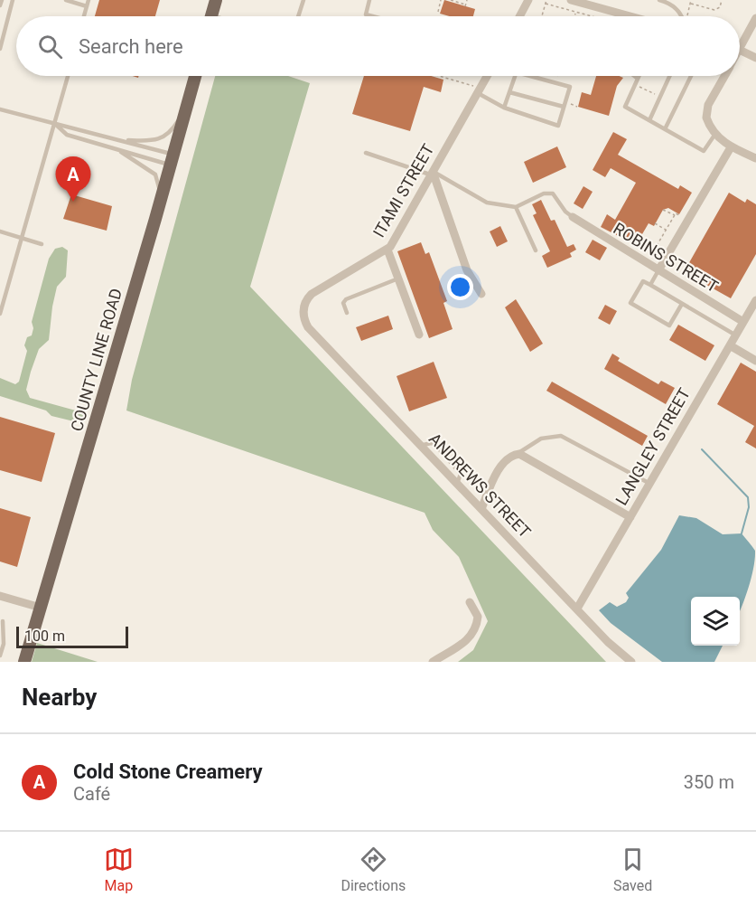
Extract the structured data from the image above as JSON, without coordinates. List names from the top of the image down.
{
  "streets": {
    "main road": ["COUNTY LINE ROAD"],
    "street": [
      "ITAMI STREET",
      "ROBINS STREET",
      "LANGLEY STREET",
      "ANDREWS STREET"
    ]
  },
  "crossings": [
    ["ITAMI STREET", "ANDREWS STREET"],
    ["ROBINS STREET", "LANGLEY STREET"],
    ["LANGLEY STREET", "ANDREWS STREET"]
  ],
  "scale_bar": "100 m",
  "page": {
    "search": "Search here",
    "pins": "A",
    "scale": "100 m",
    "heading": "Nearby",
    "list": [
      {
        "mark": "A",
        "name": "Cold Stone Creamery",
        "note": "Café",
        "value": "350 m"
      }
    ],
    "nav": ["Map", "Directions", "Saved"]
  }
}
